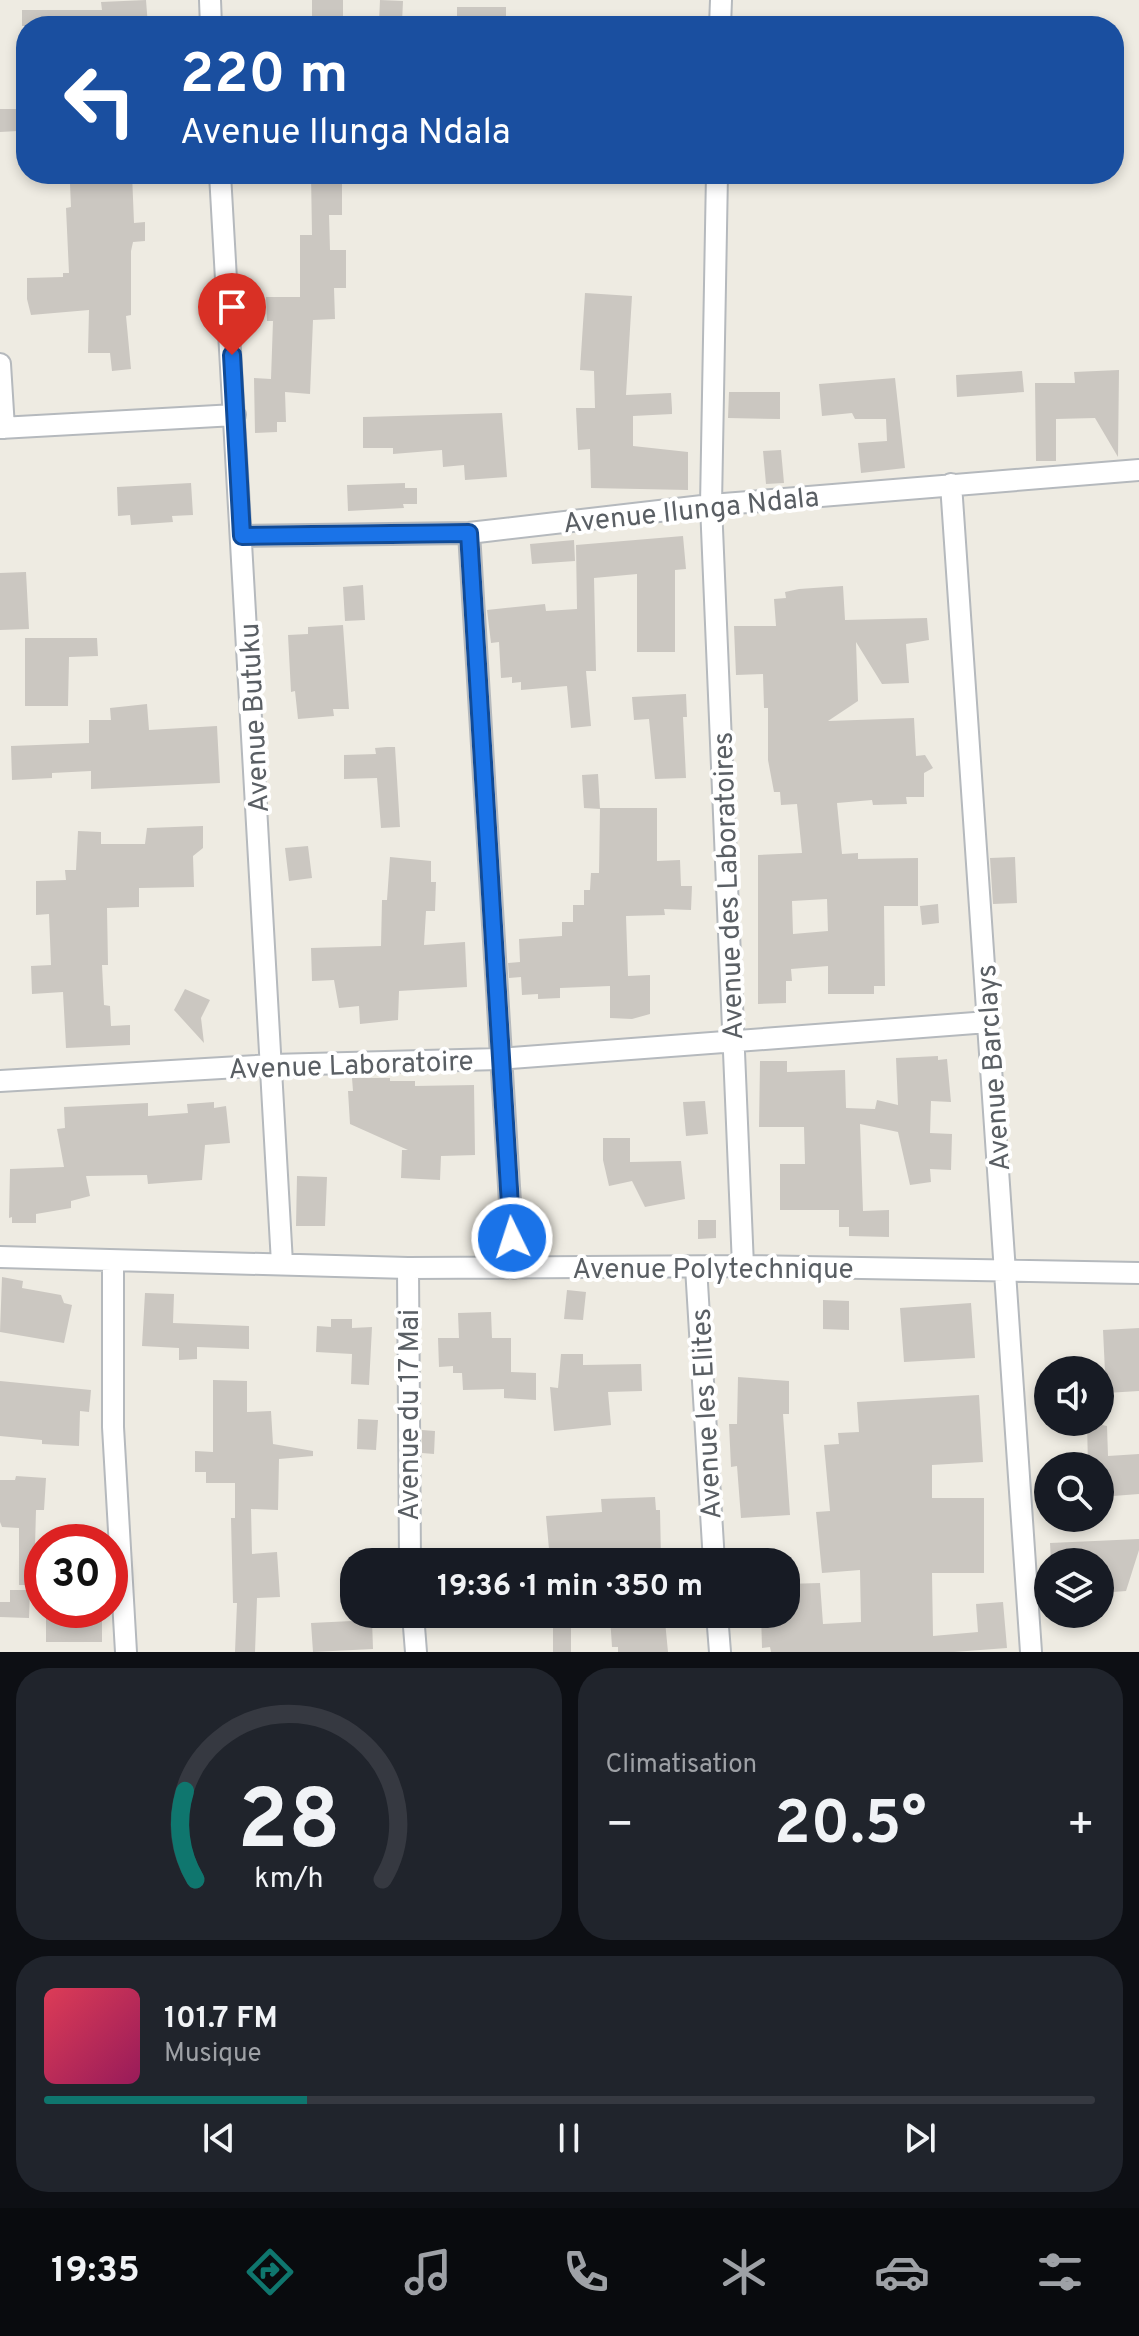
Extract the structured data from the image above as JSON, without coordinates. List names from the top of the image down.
{
  "streets": {
    "street": [
      "Avenue Ilunga Ndala",
      "Avenue Butuku",
      "Avenue des Laboratoires",
      "Avenue Laboratoire",
      "Avenue Barclays",
      "Avenue Polytechnique",
      "Avenue les Elites",
      "Avenue du 17 Mai"
    ]
  },
  "crossings": [
    ["Avenue Ilunga Ndala", "Avenue Butuku"],
    ["Avenue Ilunga Ndala", "Avenue des Laboratoires"],
    ["Avenue Ilunga Ndala", "Avenue Barclays"],
    ["Avenue Butuku", "Avenue Laboratoire"],
    ["Avenue Butuku", "Avenue Polytechnique"],
    ["Avenue des Laboratoires", "Avenue Laboratoire"],
    ["Avenue des Laboratoires", "Avenue Polytechnique"],
    ["Avenue Laboratoire", "Avenue Barclays"],
    ["Avenue Barclays", "Avenue Polytechnique"],
    ["Avenue Polytechnique", "Avenue les Elites"],
    ["Avenue Polytechnique", "Avenue du 17 Mai"]
  ],
  "page": {
    "turn": ["220 m", "Avenue Ilunga Ndala"],
    "limit": "30",
    "trip": "19:36 · 1 min · 350 m",
    "tile": "Climatisation",
    "heat": ["−", "20.5°", "+"],
    "song": ["101.7 FM", "Musique"],
    "tabs": "19:35",
    "gauge": ["28", "km/h"]
  }
}
